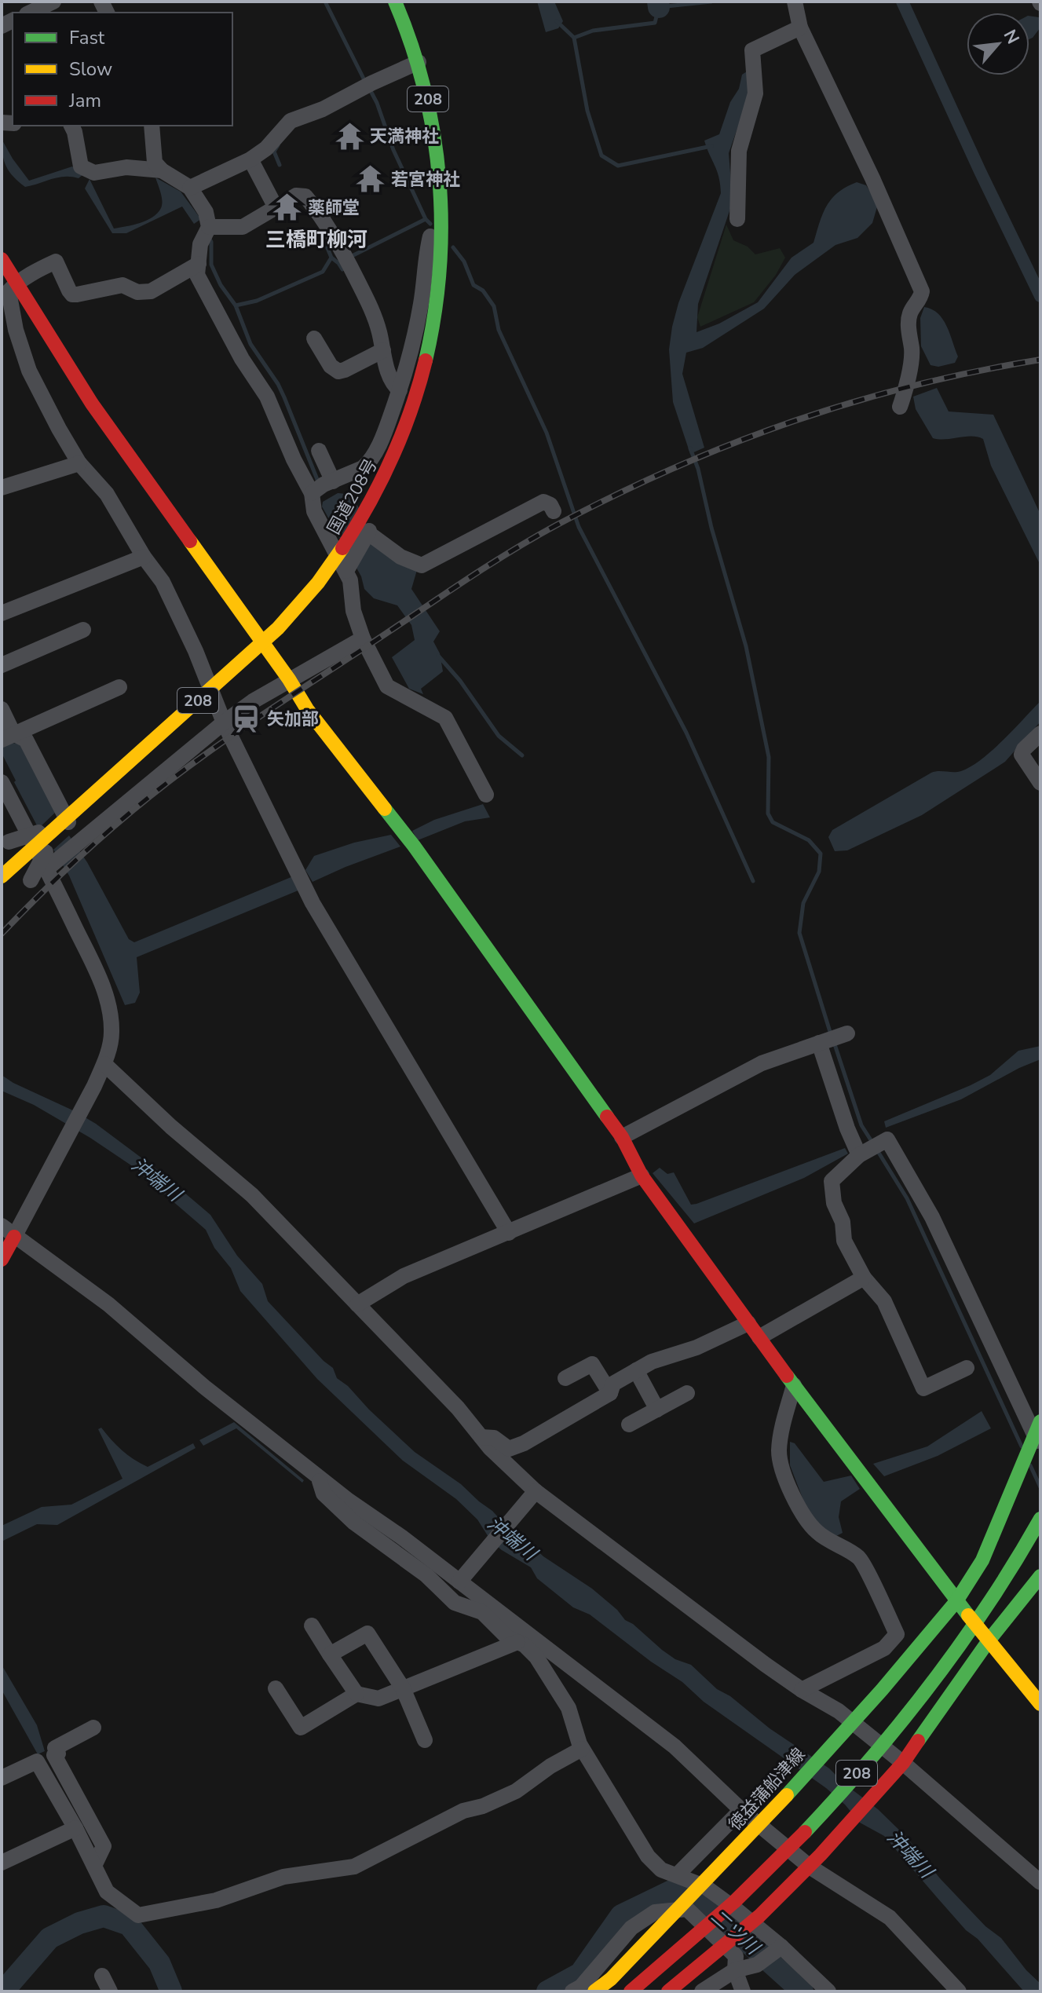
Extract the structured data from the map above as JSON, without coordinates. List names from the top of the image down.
{
  "streets": {
    "main road": ["208", "国道208号", "徳益蒲船津線"]
  },
  "districts": ["三橋町柳河"],
  "water": ["沖端川", "二ツ川"],
  "places": {
    "temple": ["天満神社", "若宮神社", "薬師堂"],
    "station": ["矢加部"]
  },
  "legend": ["Fast", "Slow", "Jam"],
  "north": "top right"
}
